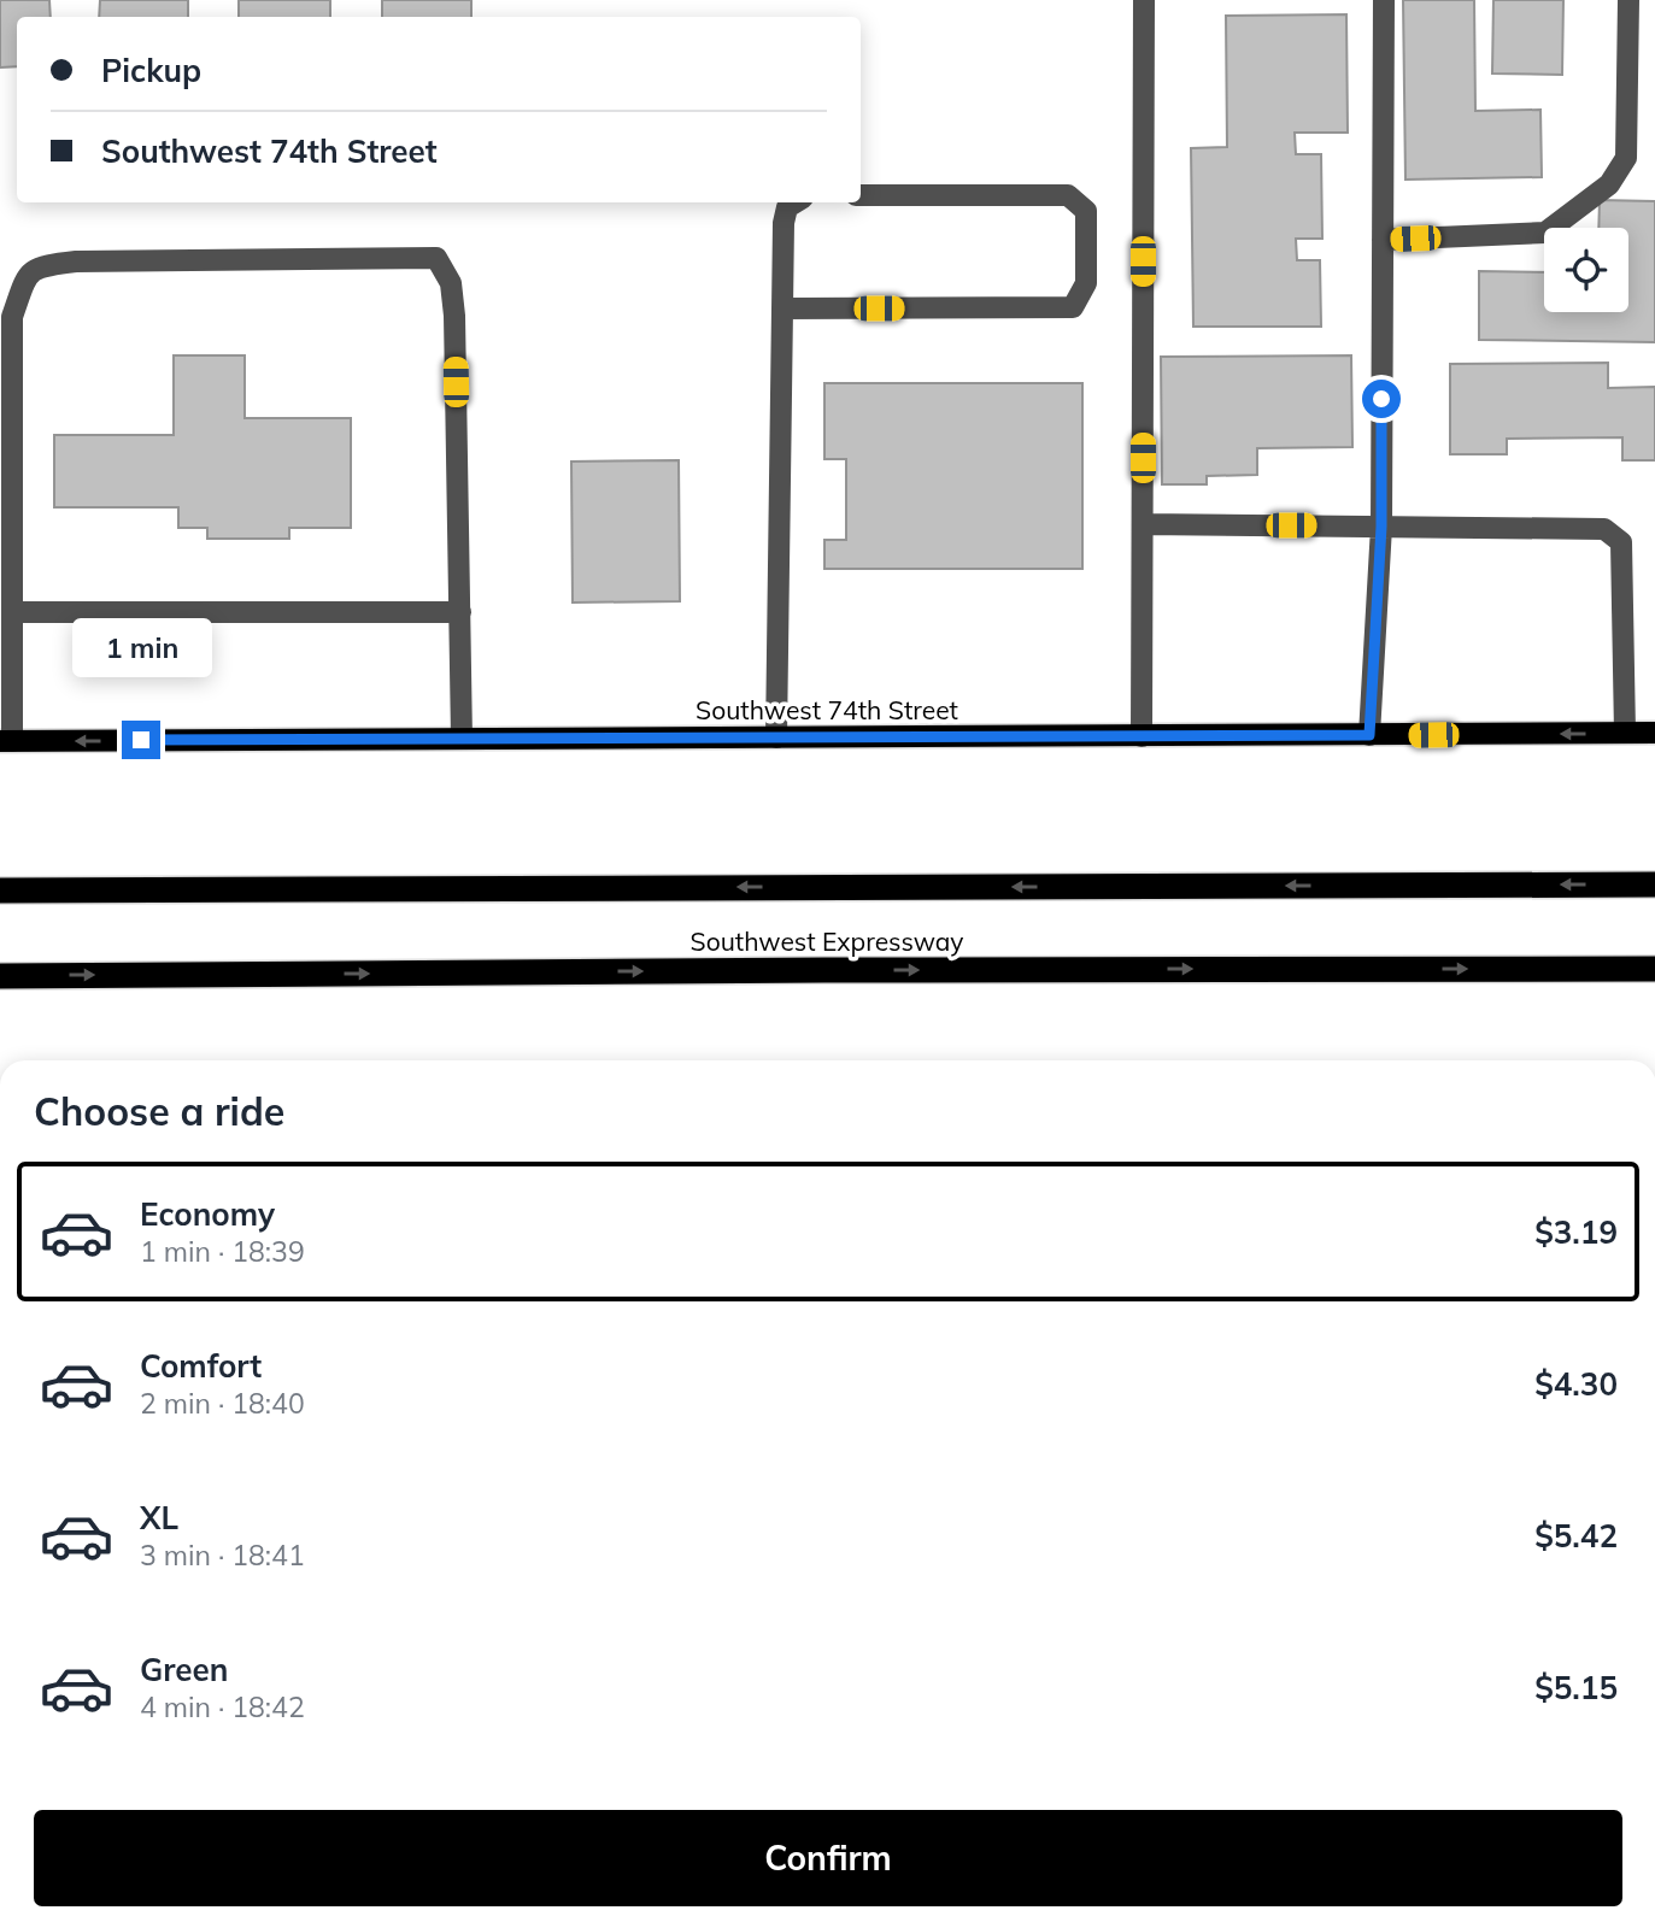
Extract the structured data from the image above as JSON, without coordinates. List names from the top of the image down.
{
  "streets": {
    "highway": ["Southwest Expressway"],
    "main road": ["Southwest 74th Street"]
  },
  "one_way": ["Southwest 74th Street"],
  "page": {
    "banner": ["Pickup", "Southwest 74th Street"],
    "bubble": "1 min",
    "heading": "Choose a ride",
    "list": [
      {
        "name": "Economy",
        "note": "1 min · 18:39",
        "value": "$3.19"
      },
      {
        "name": "Comfort",
        "note": "2 min · 18:40",
        "value": "$4.30"
      },
      {
        "name": "XL",
        "note": "3 min · 18:41",
        "value": "$5.42"
      },
      {
        "name": "Green",
        "note": "4 min · 18:42",
        "value": "$5.15"
      }
    ],
    "buttons": "Confirm"
  }
}
